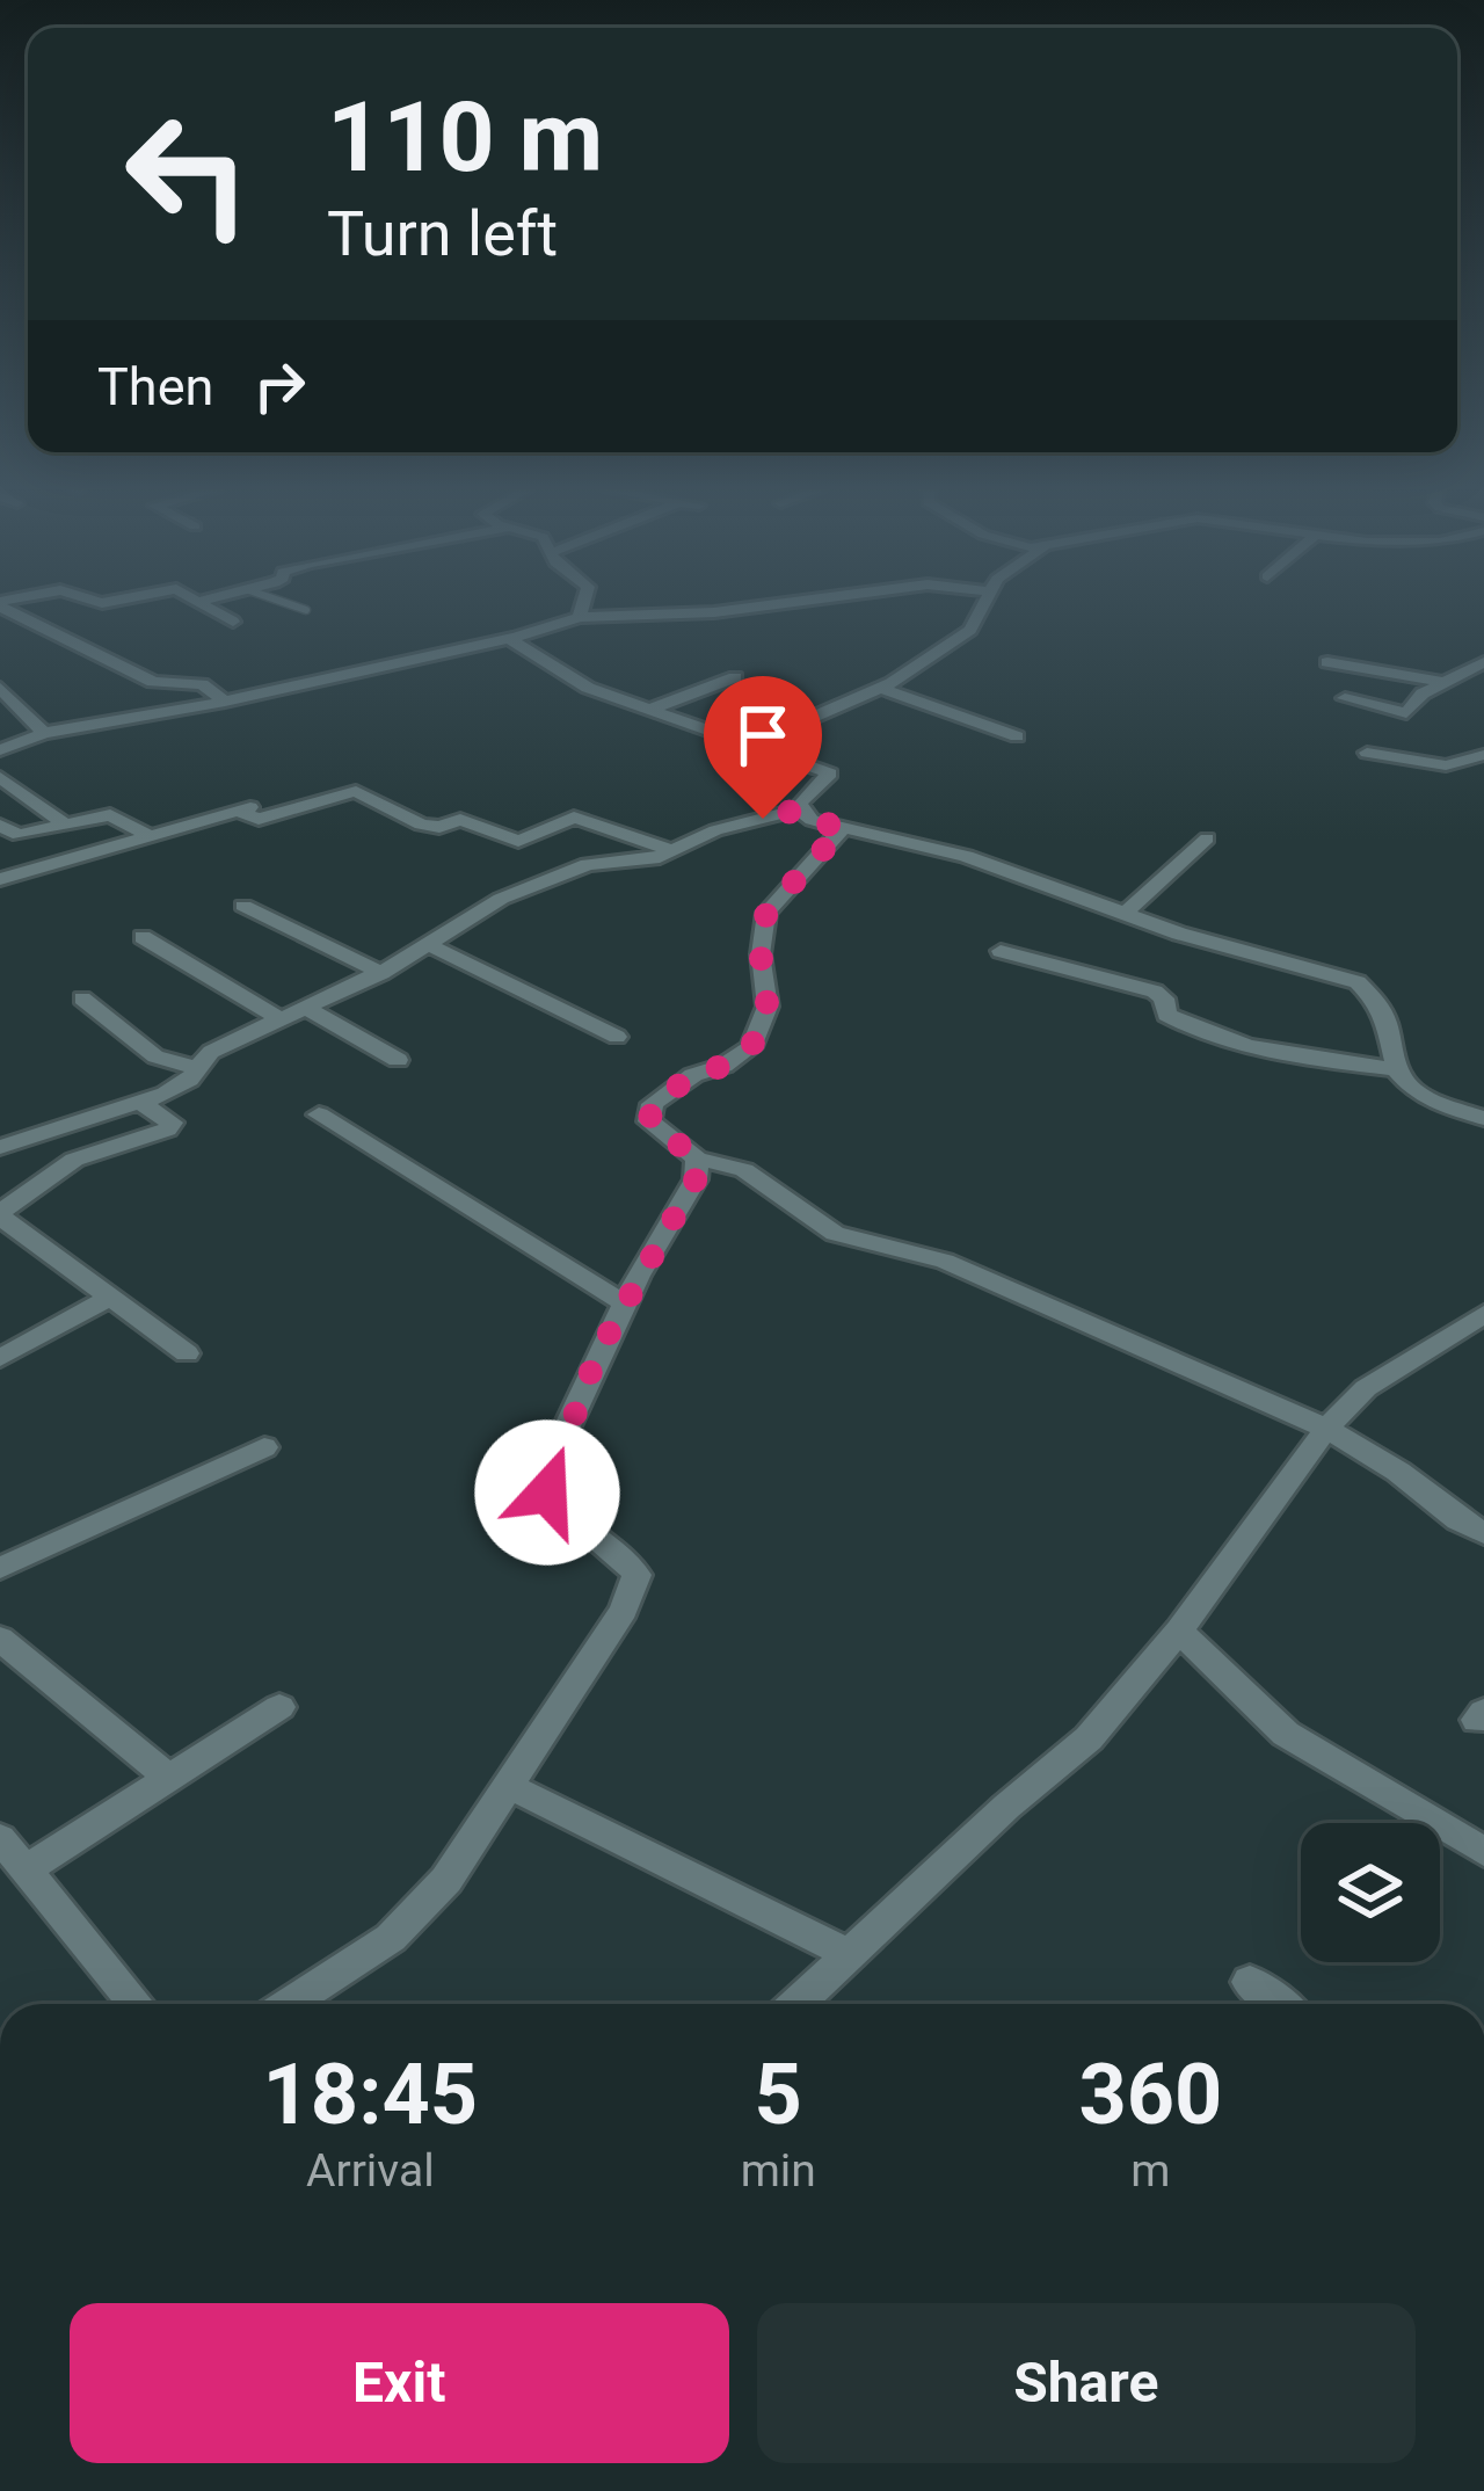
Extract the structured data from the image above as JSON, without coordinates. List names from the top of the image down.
{
  "page": {
    "turn": ["110 m", "Turn left"],
    "then": "Then",
    "eta": [
      "18:45",
      "Arrival",
      "5",
      "min",
      "360",
      "m"
    ],
    "buttons": ["Exit", "Share"]
  }
}
